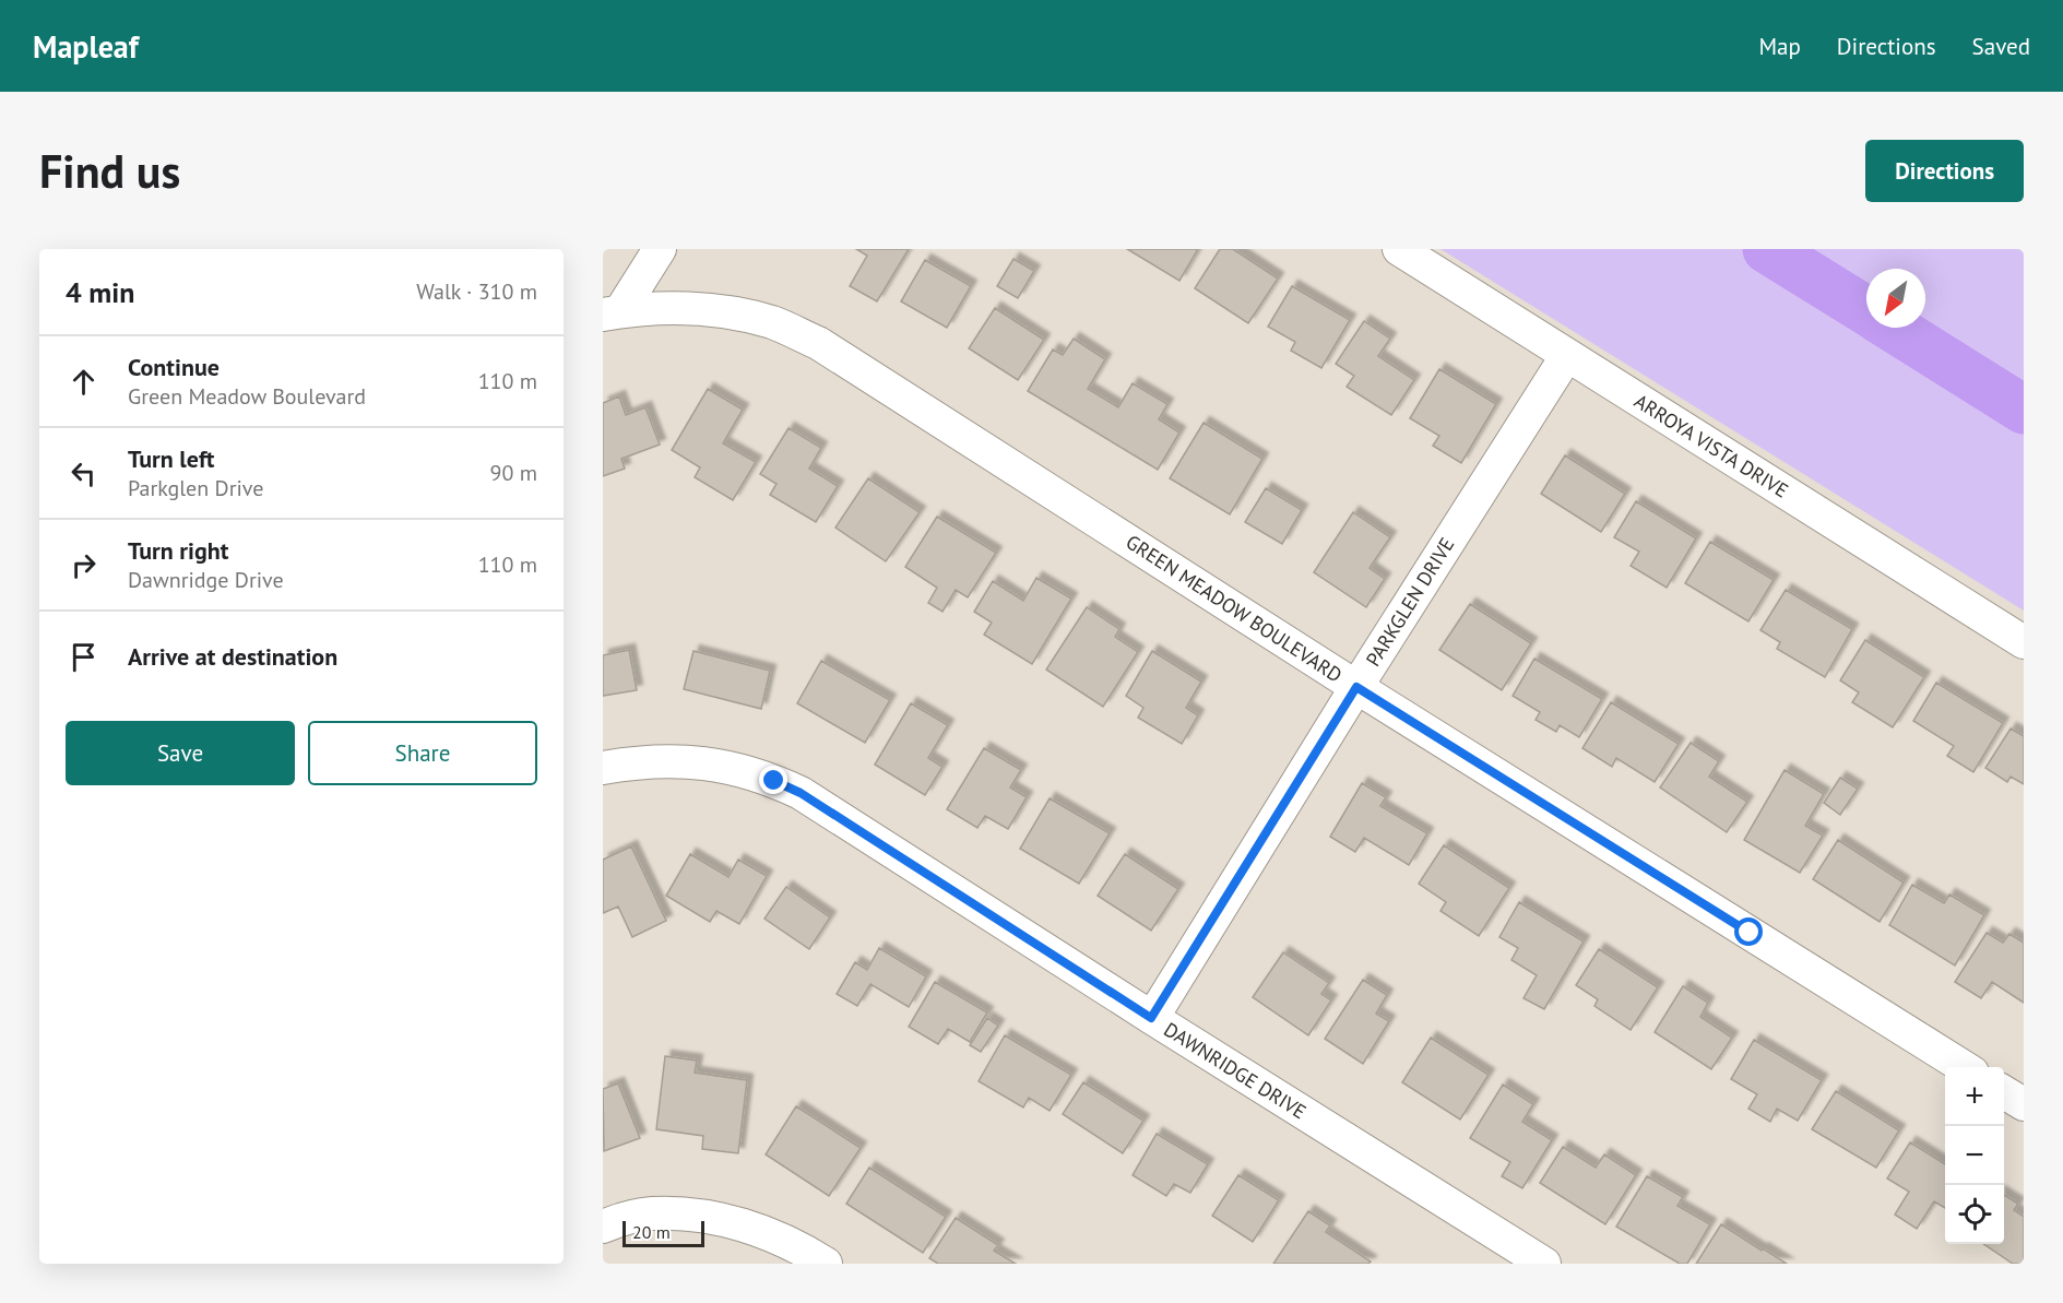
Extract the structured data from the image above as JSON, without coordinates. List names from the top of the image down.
{
  "streets": {
    "street": [
      "ARROYA VISTA DRIVE",
      "PARKGLEN DRIVE",
      "GREEN MEADOW BOULEVARD",
      "DAWNRIDGE DRIVE"
    ]
  },
  "crossings": [
    ["ARROYA VISTA DRIVE", "PARKGLEN DRIVE"],
    ["PARKGLEN DRIVE", "GREEN MEADOW BOULEVARD"],
    ["PARKGLEN DRIVE", "DAWNRIDGE DRIVE"]
  ],
  "scale_bar": "20 m",
  "north": "bottom left",
  "page": {
    "header": "Mapleaf",
    "nav": ["Map", "Directions", "Saved"],
    "buttons": [
      "Directions",
      ["Save", "Share"]
    ],
    "title": "Find us",
    "heading": ["4 min", "Walk · 310 m"],
    "list": [
      ["Continue", "Green Meadow Boulevard", "110 m"],
      ["Turn left", "Parkglen Drive", "90 m"],
      ["Turn right", "Dawnridge Drive", "110 m"],
      "Arrive at destination"
    ],
    "map_buttons": ["+", "−"],
    "scale": "20 m"
  }
}
